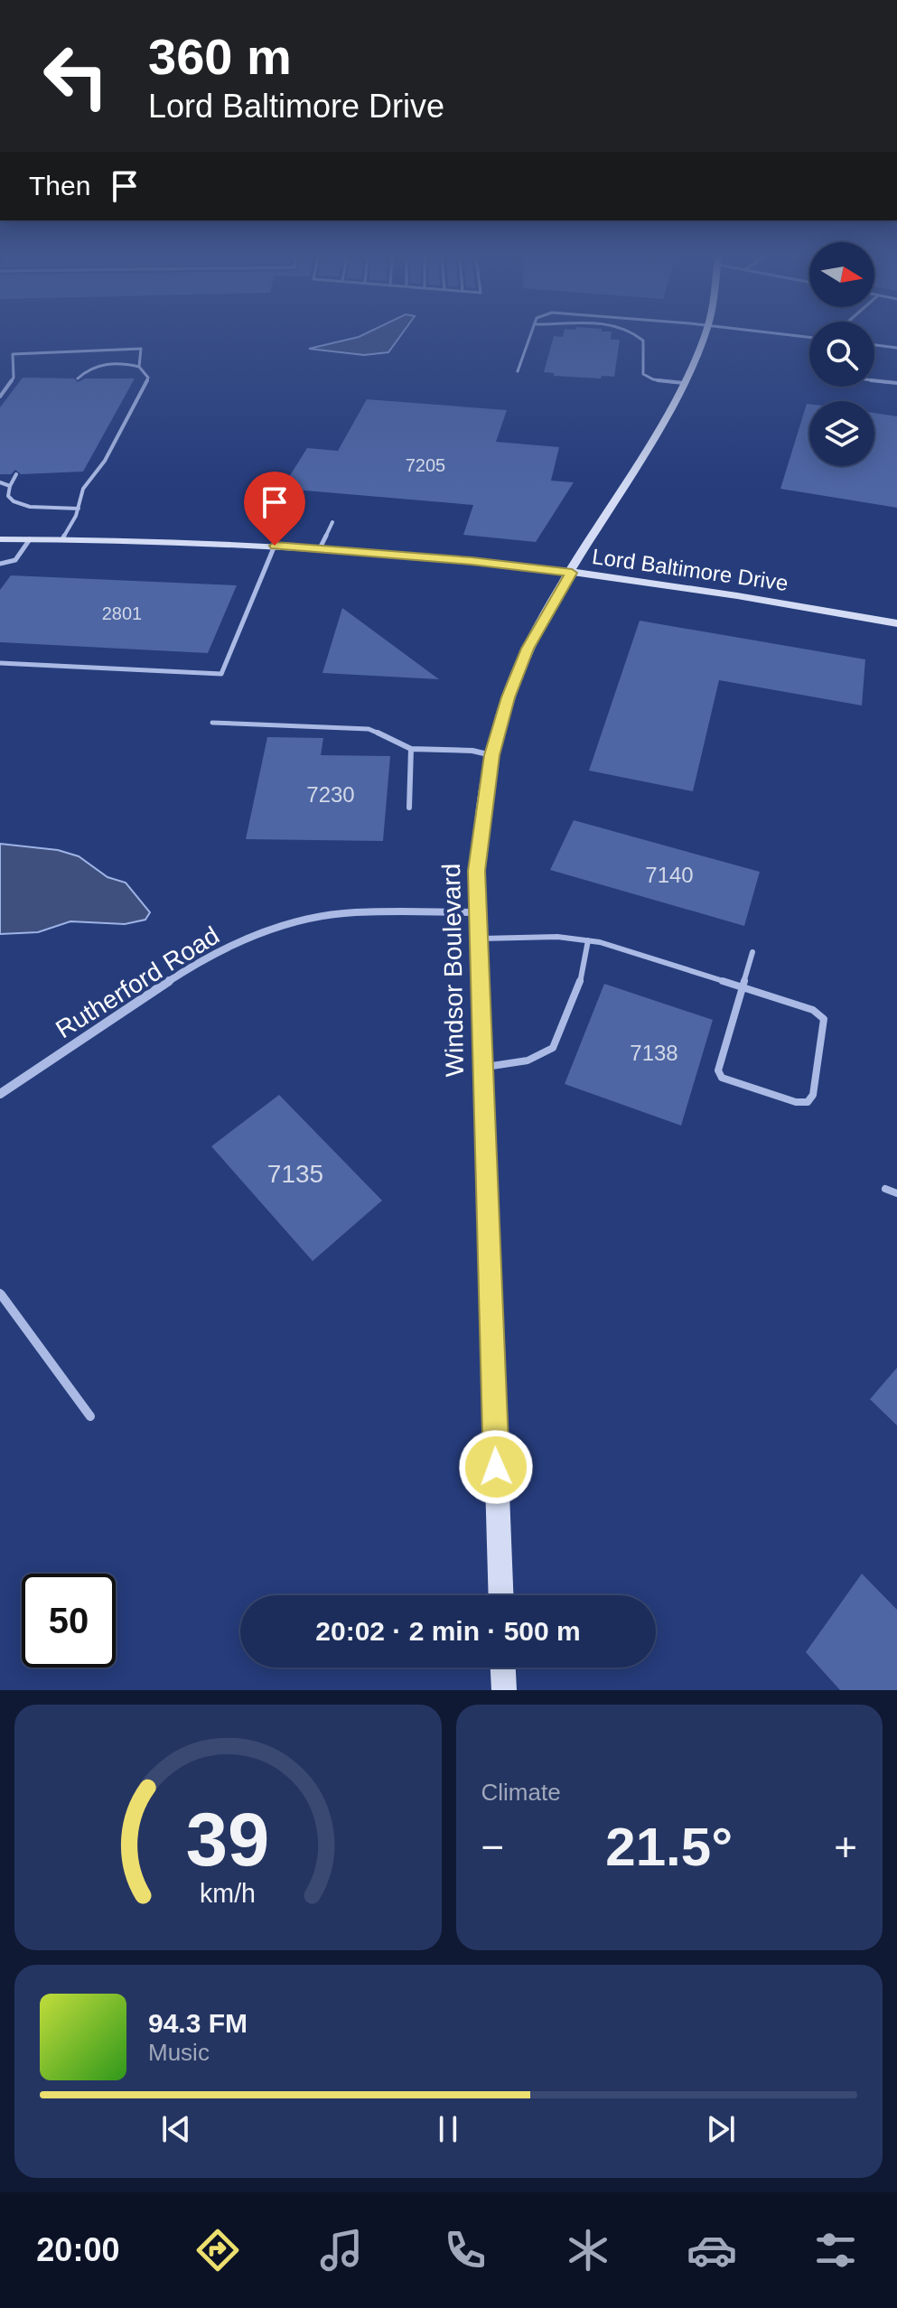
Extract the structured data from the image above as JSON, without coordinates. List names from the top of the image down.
{
  "streets": {
    "main road": ["Lord Baltimore Drive", "Windsor Boulevard"],
    "street": ["Rutherford Road"]
  },
  "crossings": [
    ["Lord Baltimore Drive", "Windsor Boulevard"],
    ["Windsor Boulevard", "Rutherford Road"]
  ],
  "house_numbers": [
    "7205",
    "2801",
    "7230",
    "7140",
    "7138",
    "7135"
  ],
  "north": "right",
  "page": {
    "turn": ["360 m", "Lord Baltimore Drive"],
    "then": "Then",
    "limit": "50",
    "trip": "20:02 · 2 min · 500 m",
    "tile": "Climate",
    "heat": ["−", "21.5°", "+"],
    "song": ["94.3 FM", "Music"],
    "tabs": "20:00",
    "gauge": ["39", "km/h"]
  }
}
